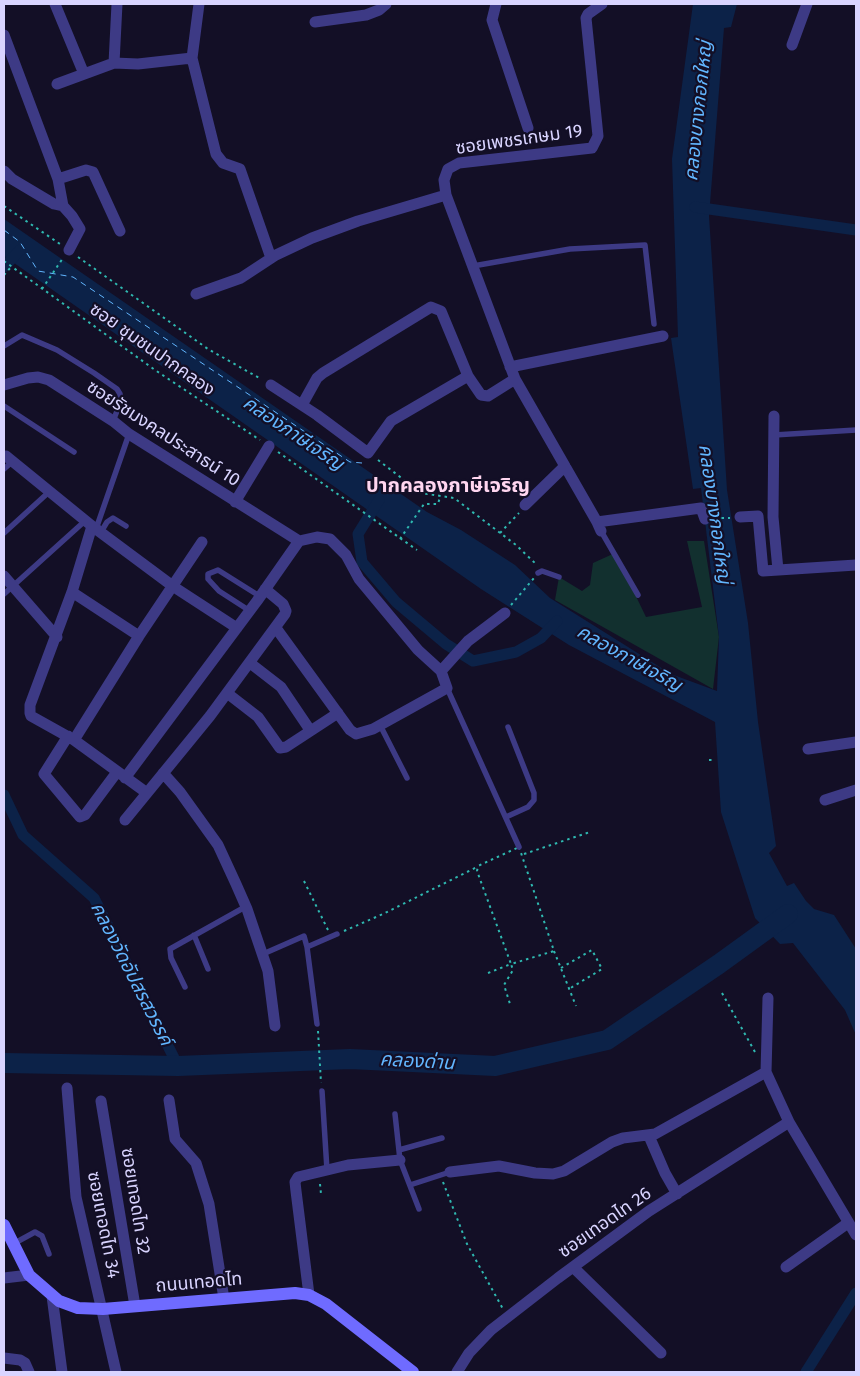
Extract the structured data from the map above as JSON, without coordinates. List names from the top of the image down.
{
  "streets": {
    "main road": ["ถนนเทอดไท"],
    "street": [
      "ซอยเพชรเกษม 19",
      "ซอยรัชมงคลประสาธน์ 10",
      "ซอยเทอดไท 32",
      "ซอยเทอดไท 26",
      "ซอยเทอดไท 34"
    ],
    "path": ["ซอย ชุมชนปากคลอง"]
  },
  "crossings": [
    ["ซอยเทอดไท 32", "ถนนเทอดไท"],
    ["ซอยเทอดไท 34", "ถนนเทอดไท"]
  ],
  "districts": ["ปากคลองภาษีเจริญ"],
  "water": [
    "คลองบางกอกใหญ่",
    "คลองภาษีเจริญ",
    "คลองวัดอัปสรสวรรค์",
    "คลองด่าน"
  ]
}
